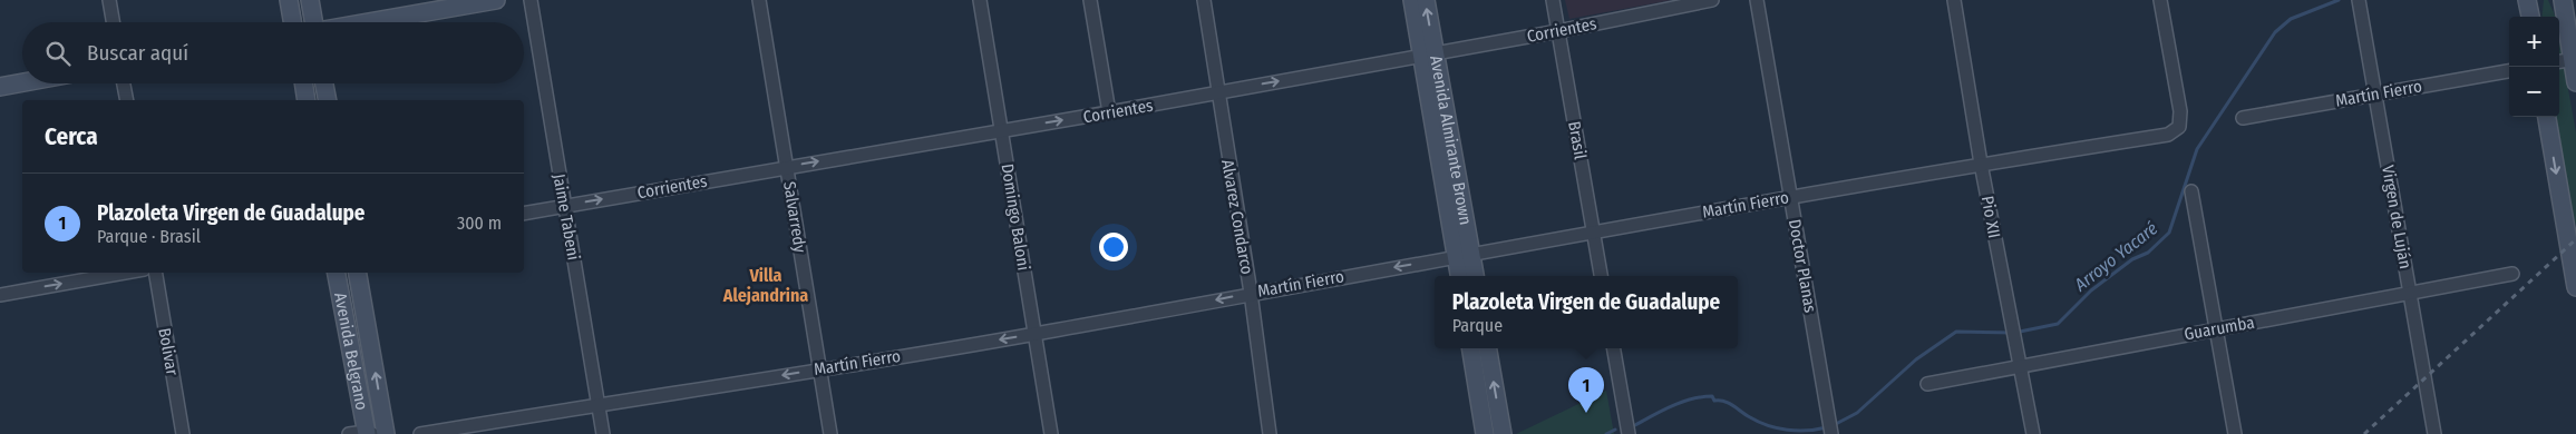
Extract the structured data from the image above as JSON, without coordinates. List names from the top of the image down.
{
  "streets": {
    "main road": ["Avenida Almirante Brown", "Avenida Belgrano"],
    "street": [
      "Corrientes",
      "Martín Fierro",
      "Brasil",
      "Jaime Tabeni",
      "Salvarredy",
      "Domingo Baloni",
      "Alvarez Condarco",
      "Pio XII",
      "Virgen de Luján",
      "Doctor Planas",
      "Guarumba",
      "Bolivar"
    ]
  },
  "crossings": [
    ["Corrientes", "Avenida Almirante Brown"],
    ["Corrientes", "Brasil"],
    ["Corrientes", "Jaime Tabeni"],
    ["Corrientes", "Salvarredy"],
    ["Corrientes", "Domingo Baloni"],
    ["Corrientes", "Alvarez Condarco"],
    ["Martín Fierro", "Avenida Almirante Brown"],
    ["Martín Fierro", "Brasil"],
    ["Martín Fierro", "Jaime Tabeni"],
    ["Martín Fierro", "Salvarredy"],
    ["Martín Fierro", "Domingo Baloni"],
    ["Martín Fierro", "Alvarez Condarco"],
    ["Martín Fierro", "Pio XII"],
    ["Martín Fierro", "Virgen de Luján"],
    ["Martín Fierro", "Doctor Planas"],
    ["Pio XII", "Guarumba"],
    ["Virgen de Luján", "Guarumba"]
  ],
  "one_way": ["Corrientes", "Martín Fierro"],
  "districts": ["Villa Alejandrina"],
  "water": ["Arroyo Yacaré"],
  "page": {
    "map_buttons": ["+", "−"],
    "search": "Buscar aquí",
    "heading": "Cerca",
    "list": [
      {
        "mark": "1",
        "name": "Plazoleta Virgen de Guadalupe",
        "note": "Parque · Brasil",
        "value": "300 m"
      }
    ],
    "popup": ["Plazoleta Virgen de Guadalupe", "Parque"],
    "pins": "1"
  }
}
